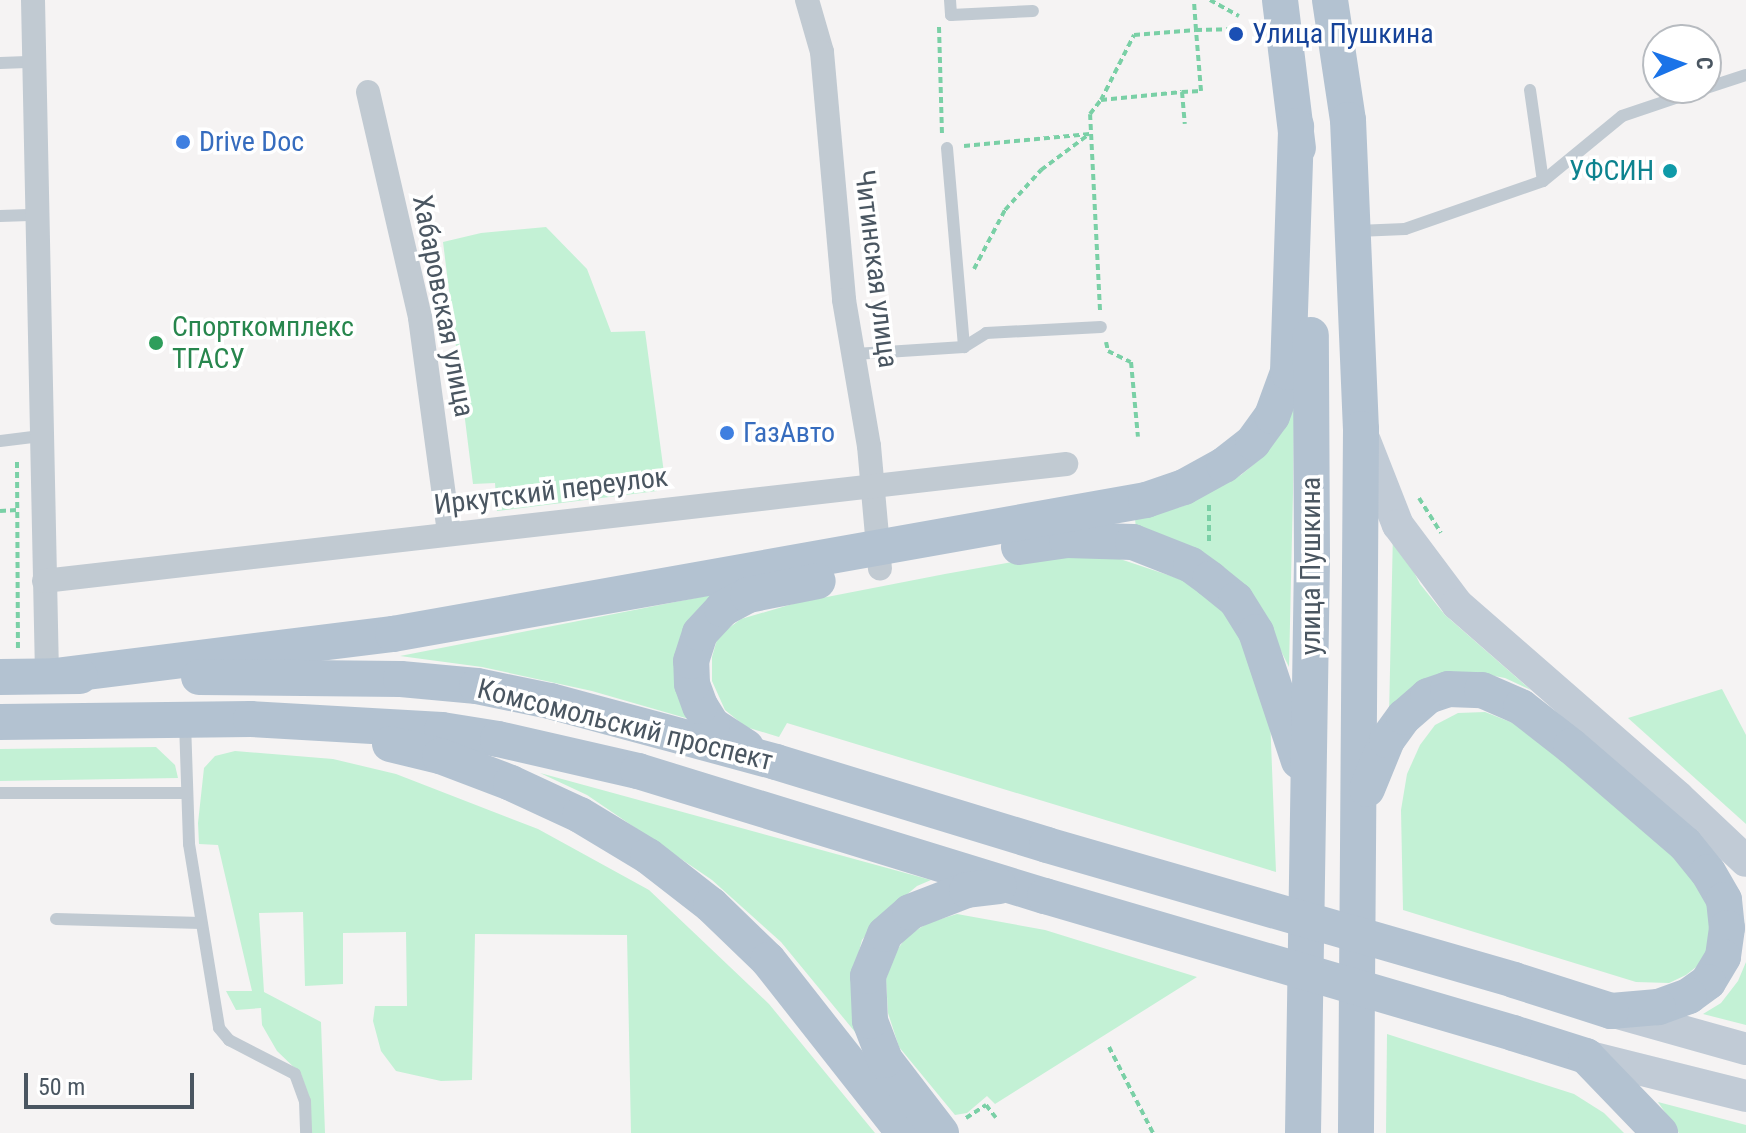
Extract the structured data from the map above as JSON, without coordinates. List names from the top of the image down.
{
  "streets": {
    "main road": ["улица Пушкина", "Комсомольский проспект"],
    "street": ["Читинская улица", "Хабаровская улица", "Иркутский переулок"]
  },
  "crossings": [
    ["Читинская улица", "Иркутский переулок"],
    ["Хабаровская улица", "Иркутский переулок"]
  ],
  "places": [
    "Улица Пушкина",
    "Drive Doc",
    "УФСИН",
    "Спорткомплекс ТГАСУ",
    "ГазАвто"
  ],
  "scale_bar": "50 m",
  "north": "right"
}
